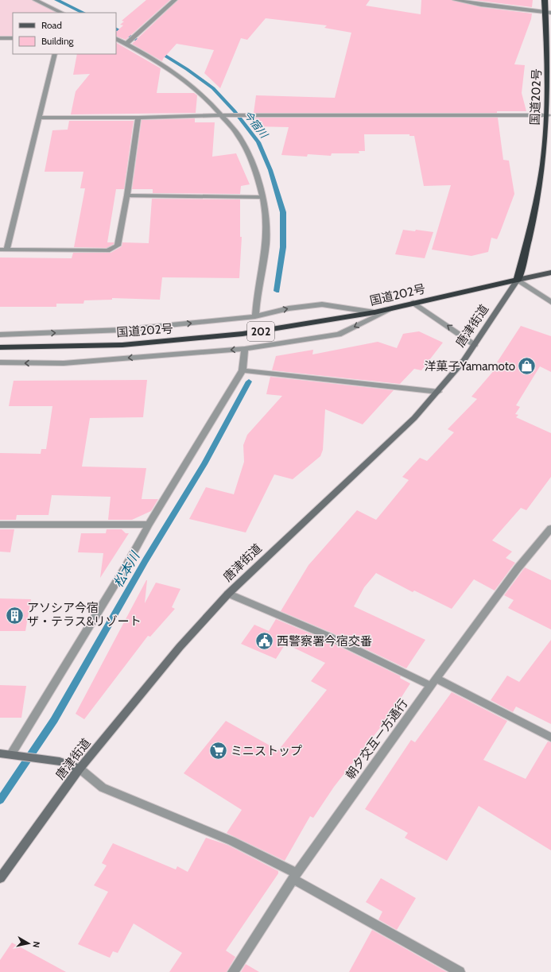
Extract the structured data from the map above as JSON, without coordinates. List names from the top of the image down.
{
  "streets": {
    "highway": ["国道202号", "202"],
    "street": ["唐津街道", "朝夕交互一方通行"]
  },
  "crossings": [
    ["国道202号", "唐津街道"]
  ],
  "water": ["今宿川", "松本川"],
  "places": {
    "shop": ["洋菓子Yamamoto"],
    "building": ["アソシア今宿 ザ・テラス&リゾート"],
    "public building": ["西警察署今宿交番"],
    "supermarket": ["ミニストップ"]
  },
  "legend": ["Road", "Building"],
  "north": "right"
}
